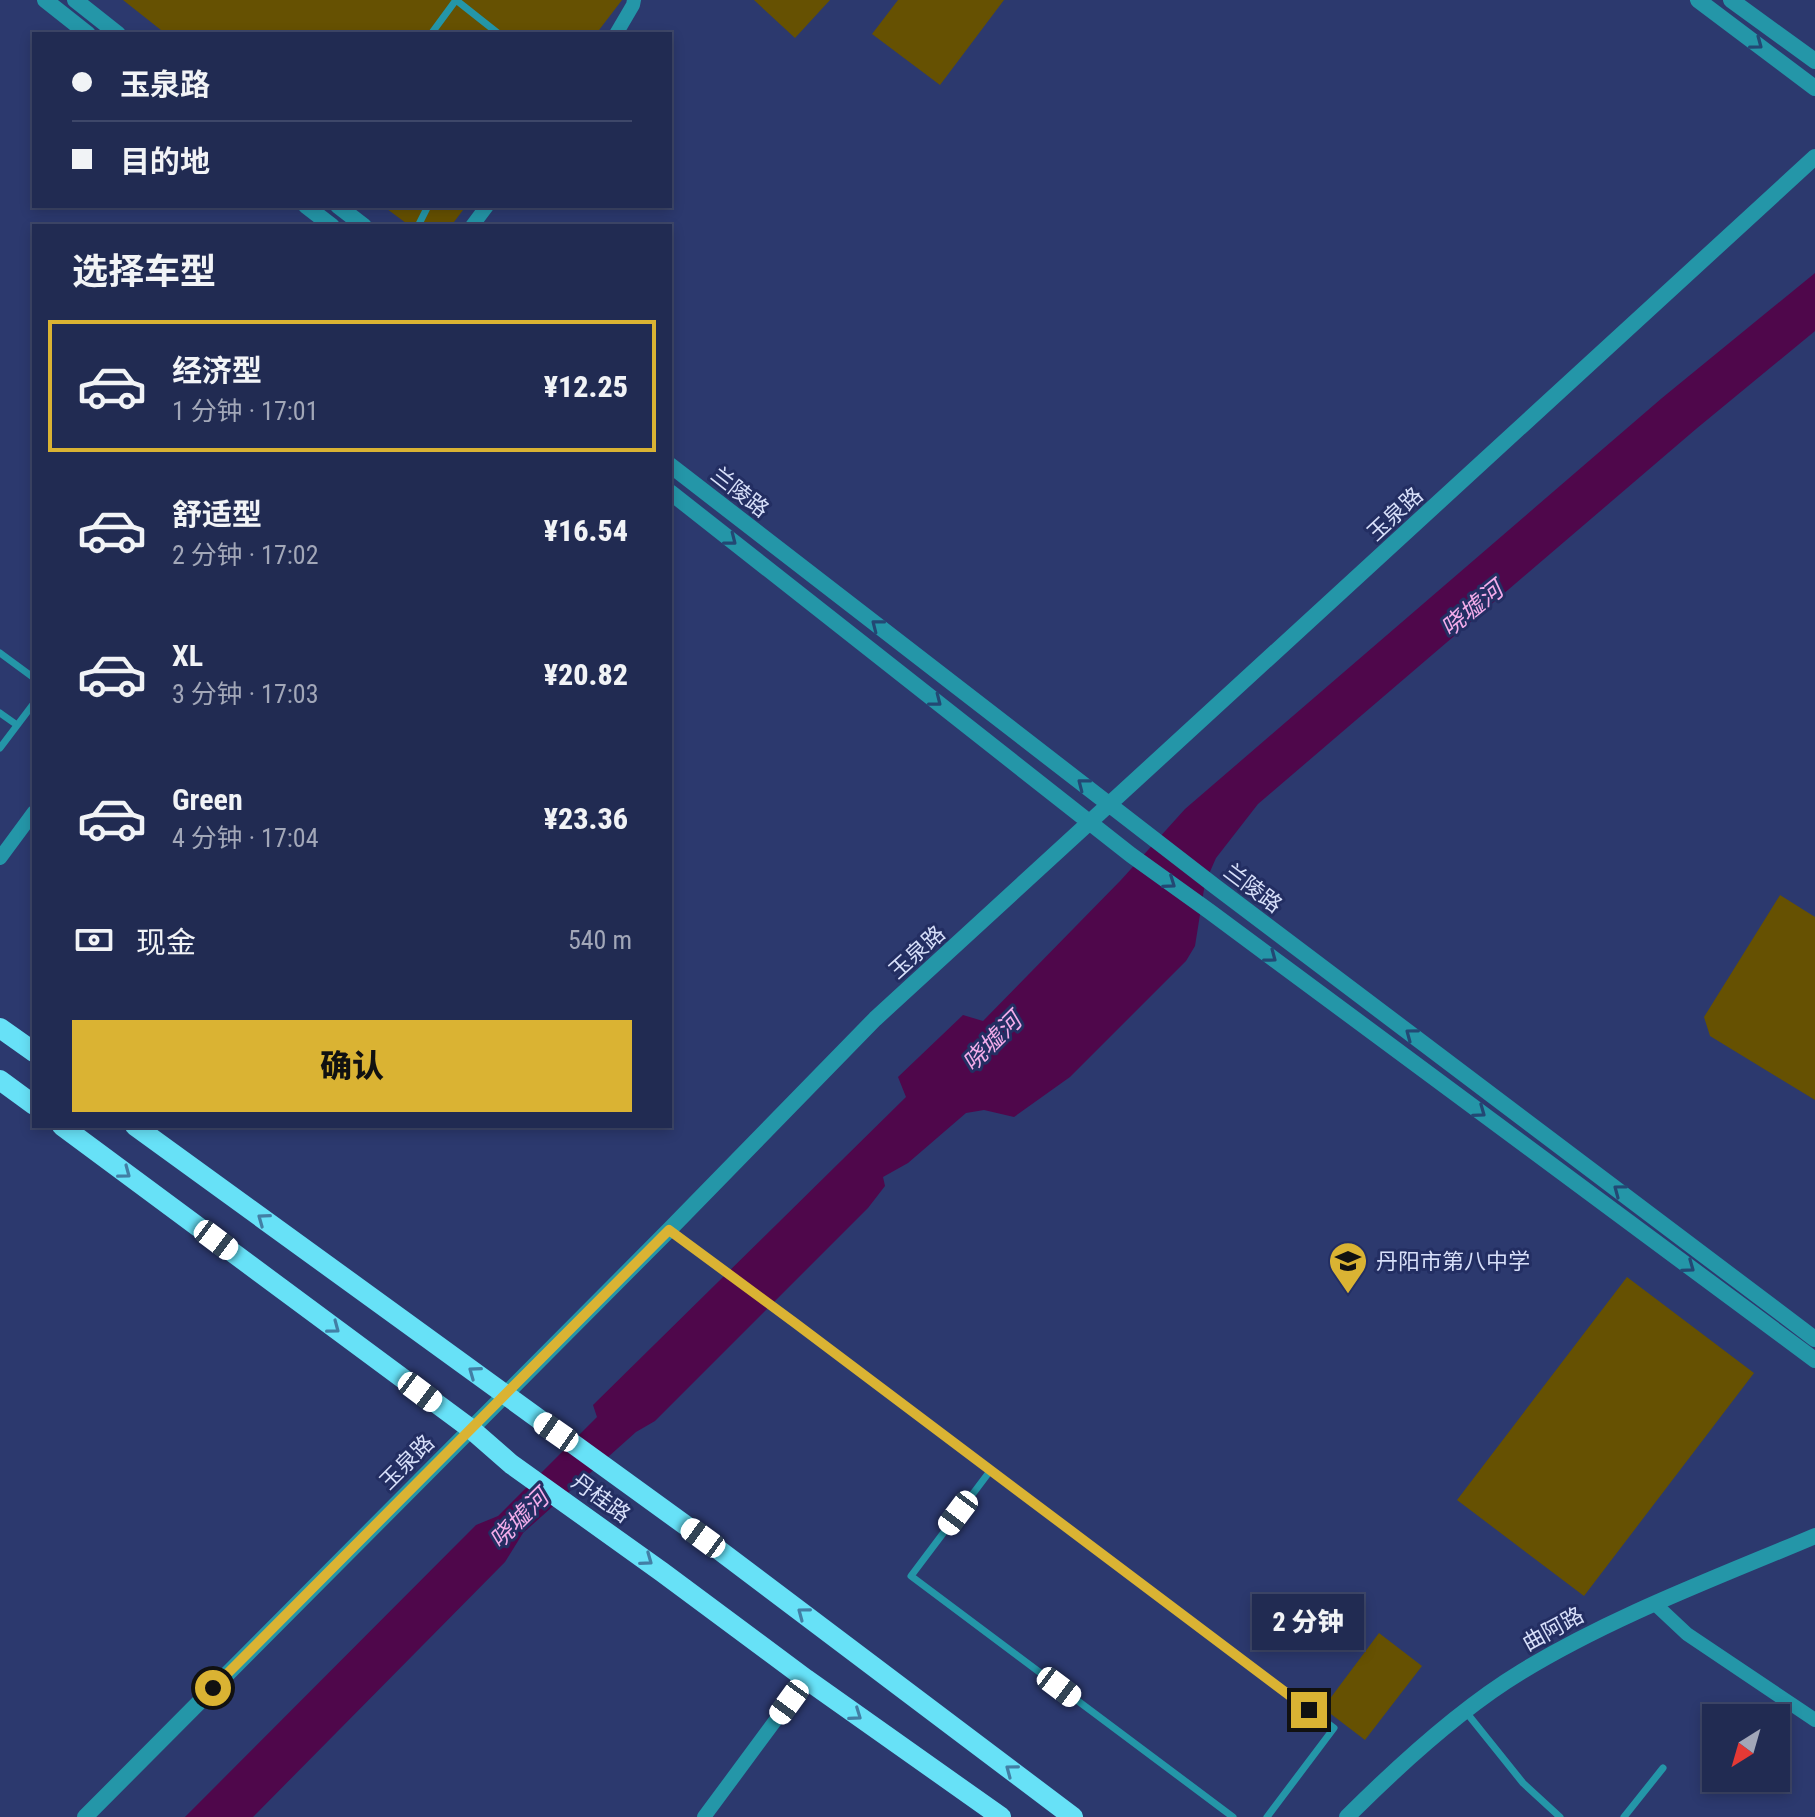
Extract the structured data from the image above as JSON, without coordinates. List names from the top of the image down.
{
  "streets": {
    "main road": ["丹桂路"],
    "street": ["兰陵路", "玉泉路", "曲阿路"]
  },
  "crossings": [
    ["兰陵路", "玉泉路"],
    ["玉泉路", "丹桂路"]
  ],
  "water": ["哓墟河"],
  "places": {
    "school or university": ["丹阳市第八中学"]
  },
  "north": "bottom left",
  "page": {
    "banner": ["玉泉路", "目的地"],
    "heading": "选择车型",
    "list": [
      {
        "name": "经济型",
        "note": "1 分钟 · 17:01",
        "value": "¥12.25"
      },
      {
        "name": "舒适型",
        "note": "2 分钟 · 17:02",
        "value": "¥16.54"
      },
      {
        "name": "XL",
        "note": "3 分钟 · 17:03",
        "value": "¥20.82"
      },
      {
        "name": "Green",
        "note": "4 分钟 · 17:04",
        "value": "¥23.36"
      }
    ],
    "pay": ["现金", "540 m"],
    "buttons": "确认",
    "bubble": "2 分钟"
  }
}
